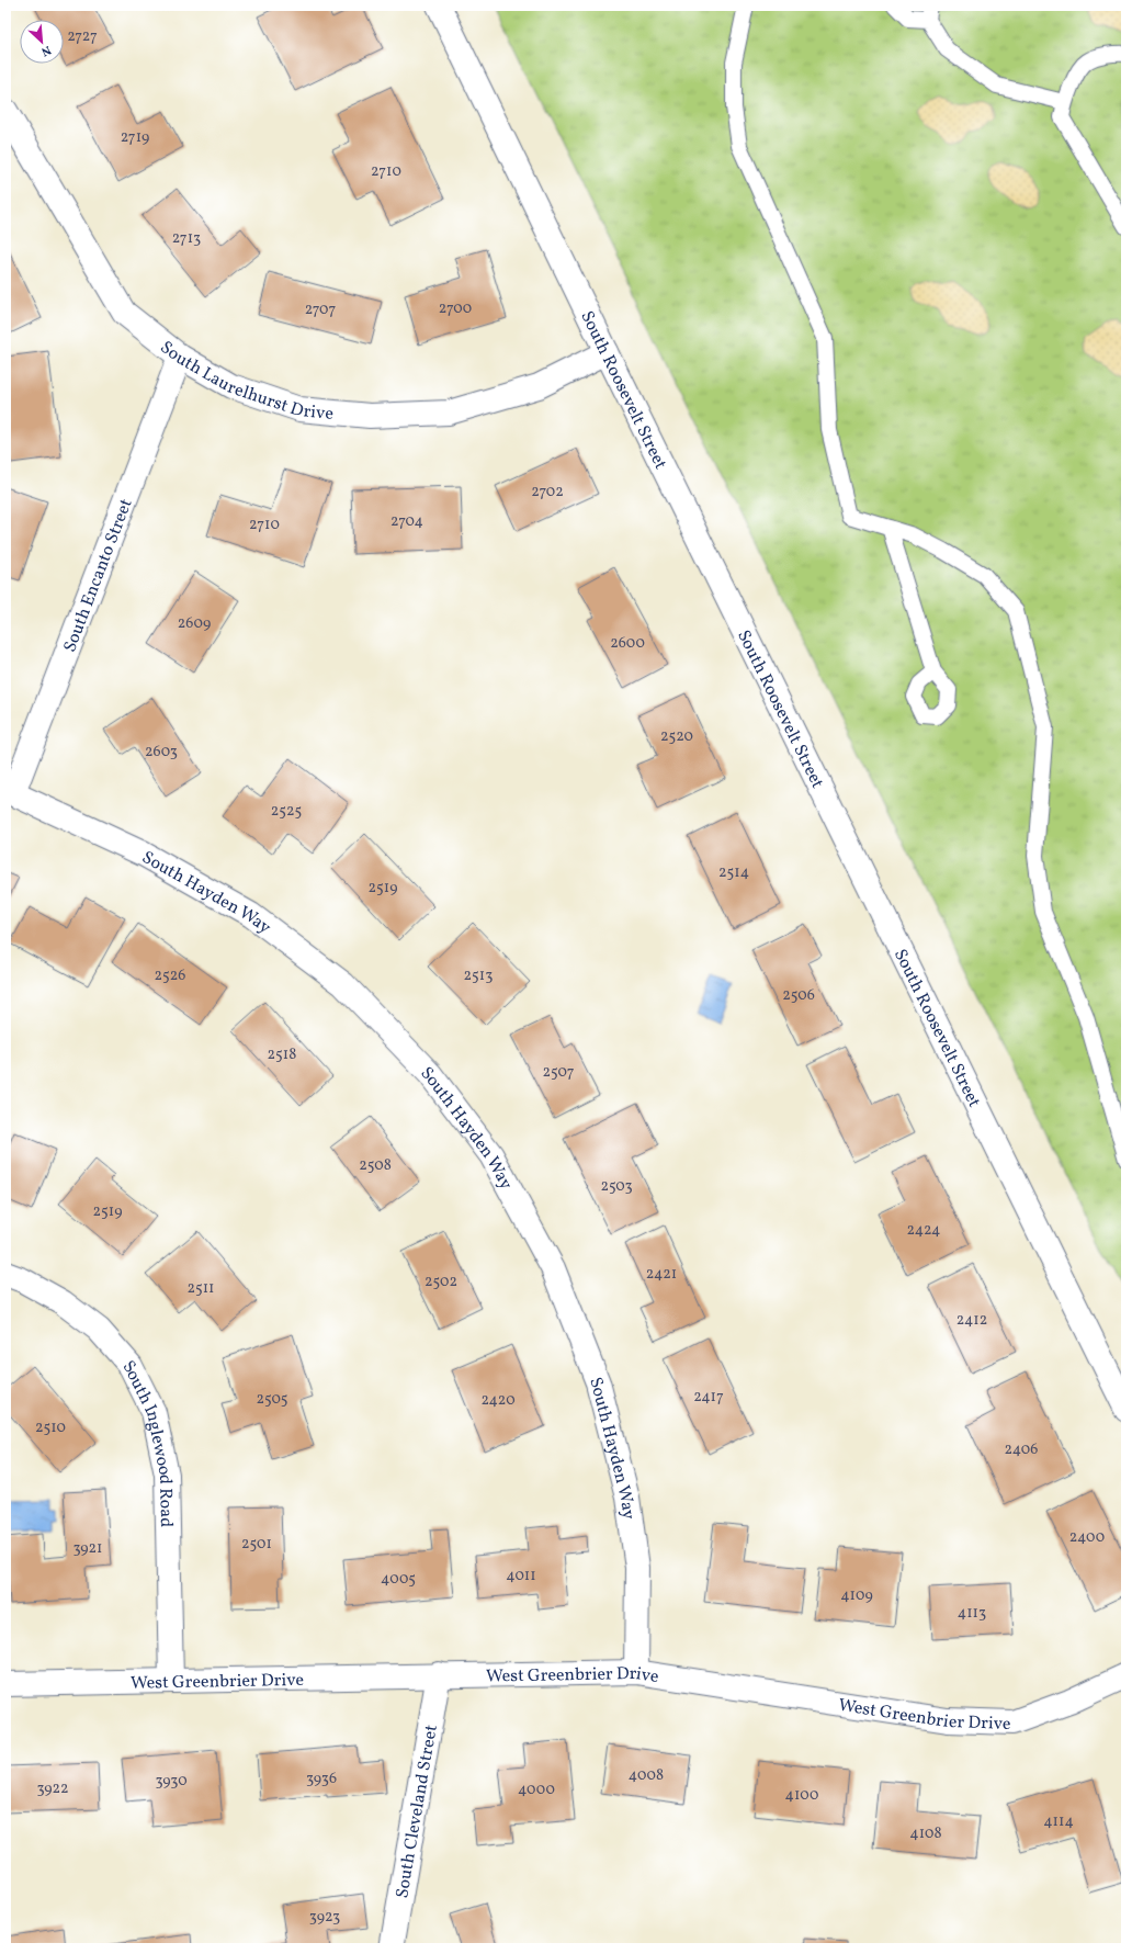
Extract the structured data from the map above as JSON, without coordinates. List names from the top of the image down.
{
  "streets": {
    "street": [
      "South Laurelhurst Drive",
      "South Roosevelt Street",
      "South Encanto Street",
      "South Hayden Way",
      "South Inglewood Road",
      "West Greenbrier Drive",
      "South Cleveland Street"
    ]
  },
  "crossings": [
    ["South Laurelhurst Drive", "South Roosevelt Street"],
    ["South Laurelhurst Drive", "South Encanto Street"],
    ["South Encanto Street", "South Hayden Way"],
    ["South Hayden Way", "West Greenbrier Drive"],
    ["South Inglewood Road", "West Greenbrier Drive"],
    ["West Greenbrier Drive", "South Cleveland Street"]
  ],
  "house_numbers": [
    "2727",
    "2719",
    "2710",
    "2713",
    "2700",
    "2707",
    "2702",
    "2704",
    "2710",
    "2609",
    "2600",
    "2520",
    "2603",
    "2525",
    "2514",
    "2519",
    "2526",
    "2513",
    "2506",
    "2518",
    "2507",
    "2508",
    "2503",
    "2519",
    "2424",
    "2421",
    "2502",
    "2511",
    "2412",
    "2417",
    "2505",
    "2420",
    "2510",
    "2406",
    "2400",
    "2501",
    "3921",
    "4011",
    "4005",
    "4109",
    "4113",
    "4008",
    "3936",
    "3930",
    "3922",
    "4000",
    "4100",
    "4114",
    "4108",
    "3923"
  ],
  "north": "bottom right"
}
